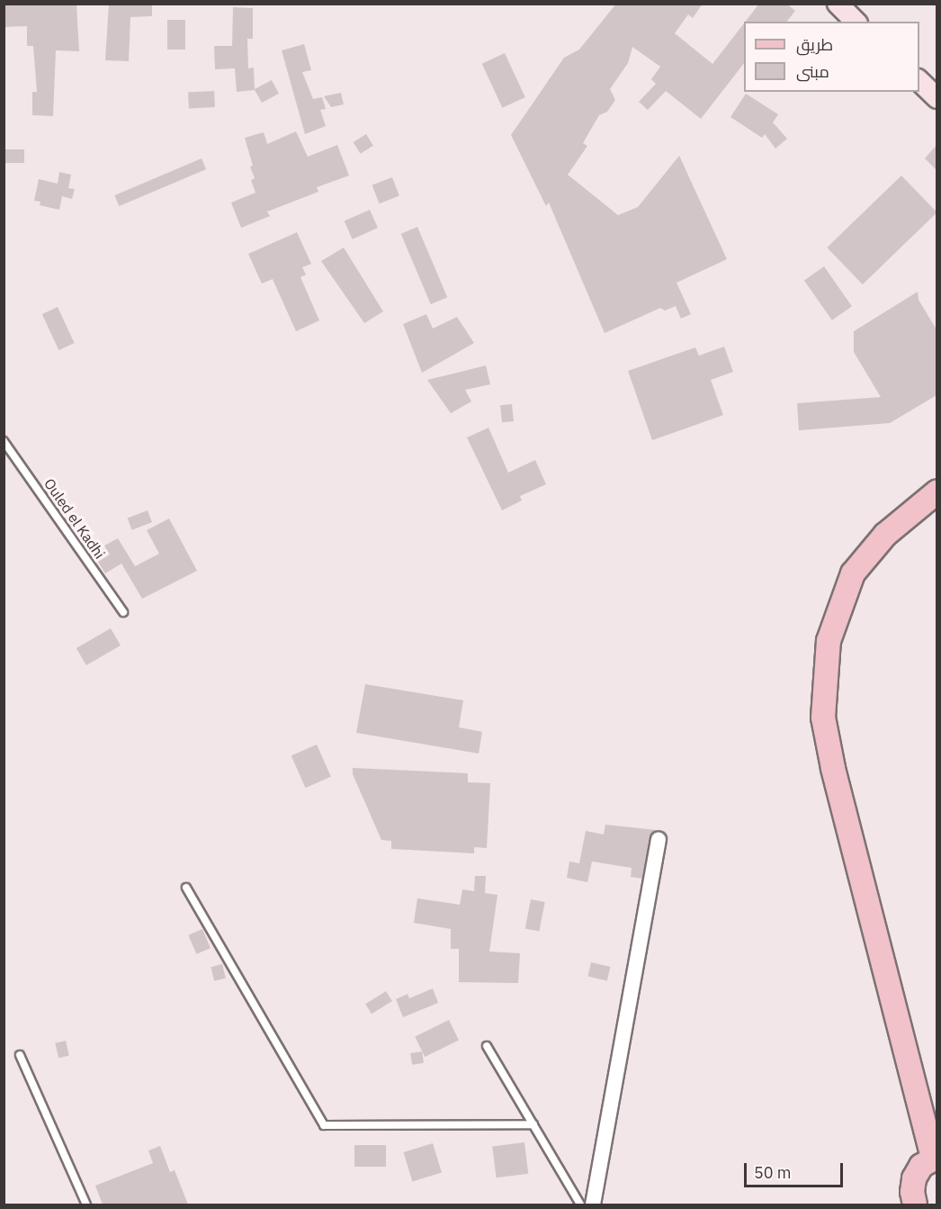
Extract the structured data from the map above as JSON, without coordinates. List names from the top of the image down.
{
  "streets": {
    "lane": ["Ouled el Kadhi"]
  },
  "legend": ["طريق", "مبنى"],
  "scale_bar": "50 m"
}
